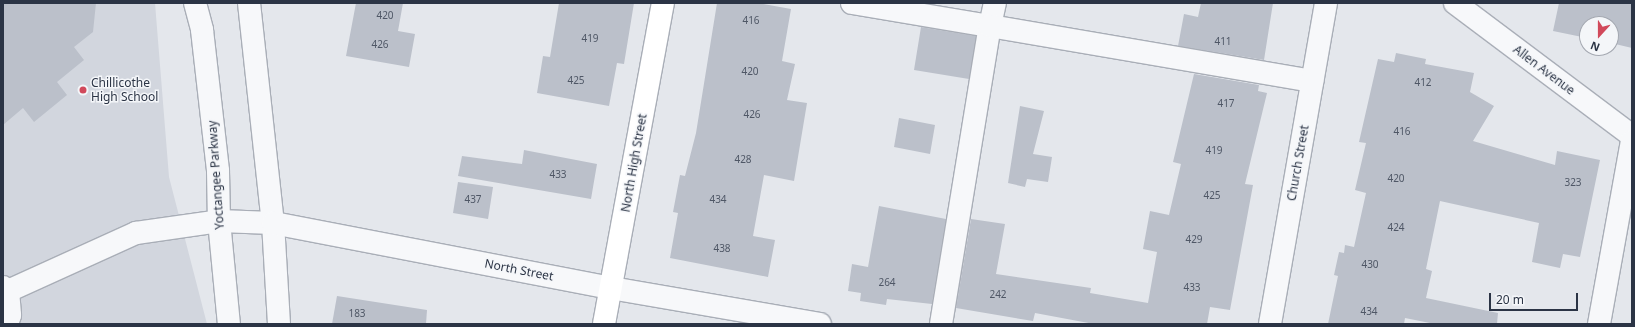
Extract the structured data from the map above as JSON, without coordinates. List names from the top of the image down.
{
  "streets": {
    "main road": ["North High Street"],
    "street": [
      "Allen Avenue",
      "Church Street",
      "Yoctangee Parkway",
      "North Street"
    ]
  },
  "crossings": [
    ["North High Street", "North Street"],
    ["Yoctangee Parkway", "North Street"]
  ],
  "places": ["Chillicothe High School"],
  "house_numbers": [
    "420",
    "416",
    "419",
    "411",
    "426",
    "420",
    "425",
    "412",
    "417",
    "426",
    "416",
    "419",
    "428",
    "433",
    "420",
    "323",
    "425",
    "437",
    "434",
    "424",
    "429",
    "438",
    "430",
    "264",
    "433",
    "242",
    "434",
    "183"
  ],
  "scale_bar": "20 m",
  "north": "bottom"
}
